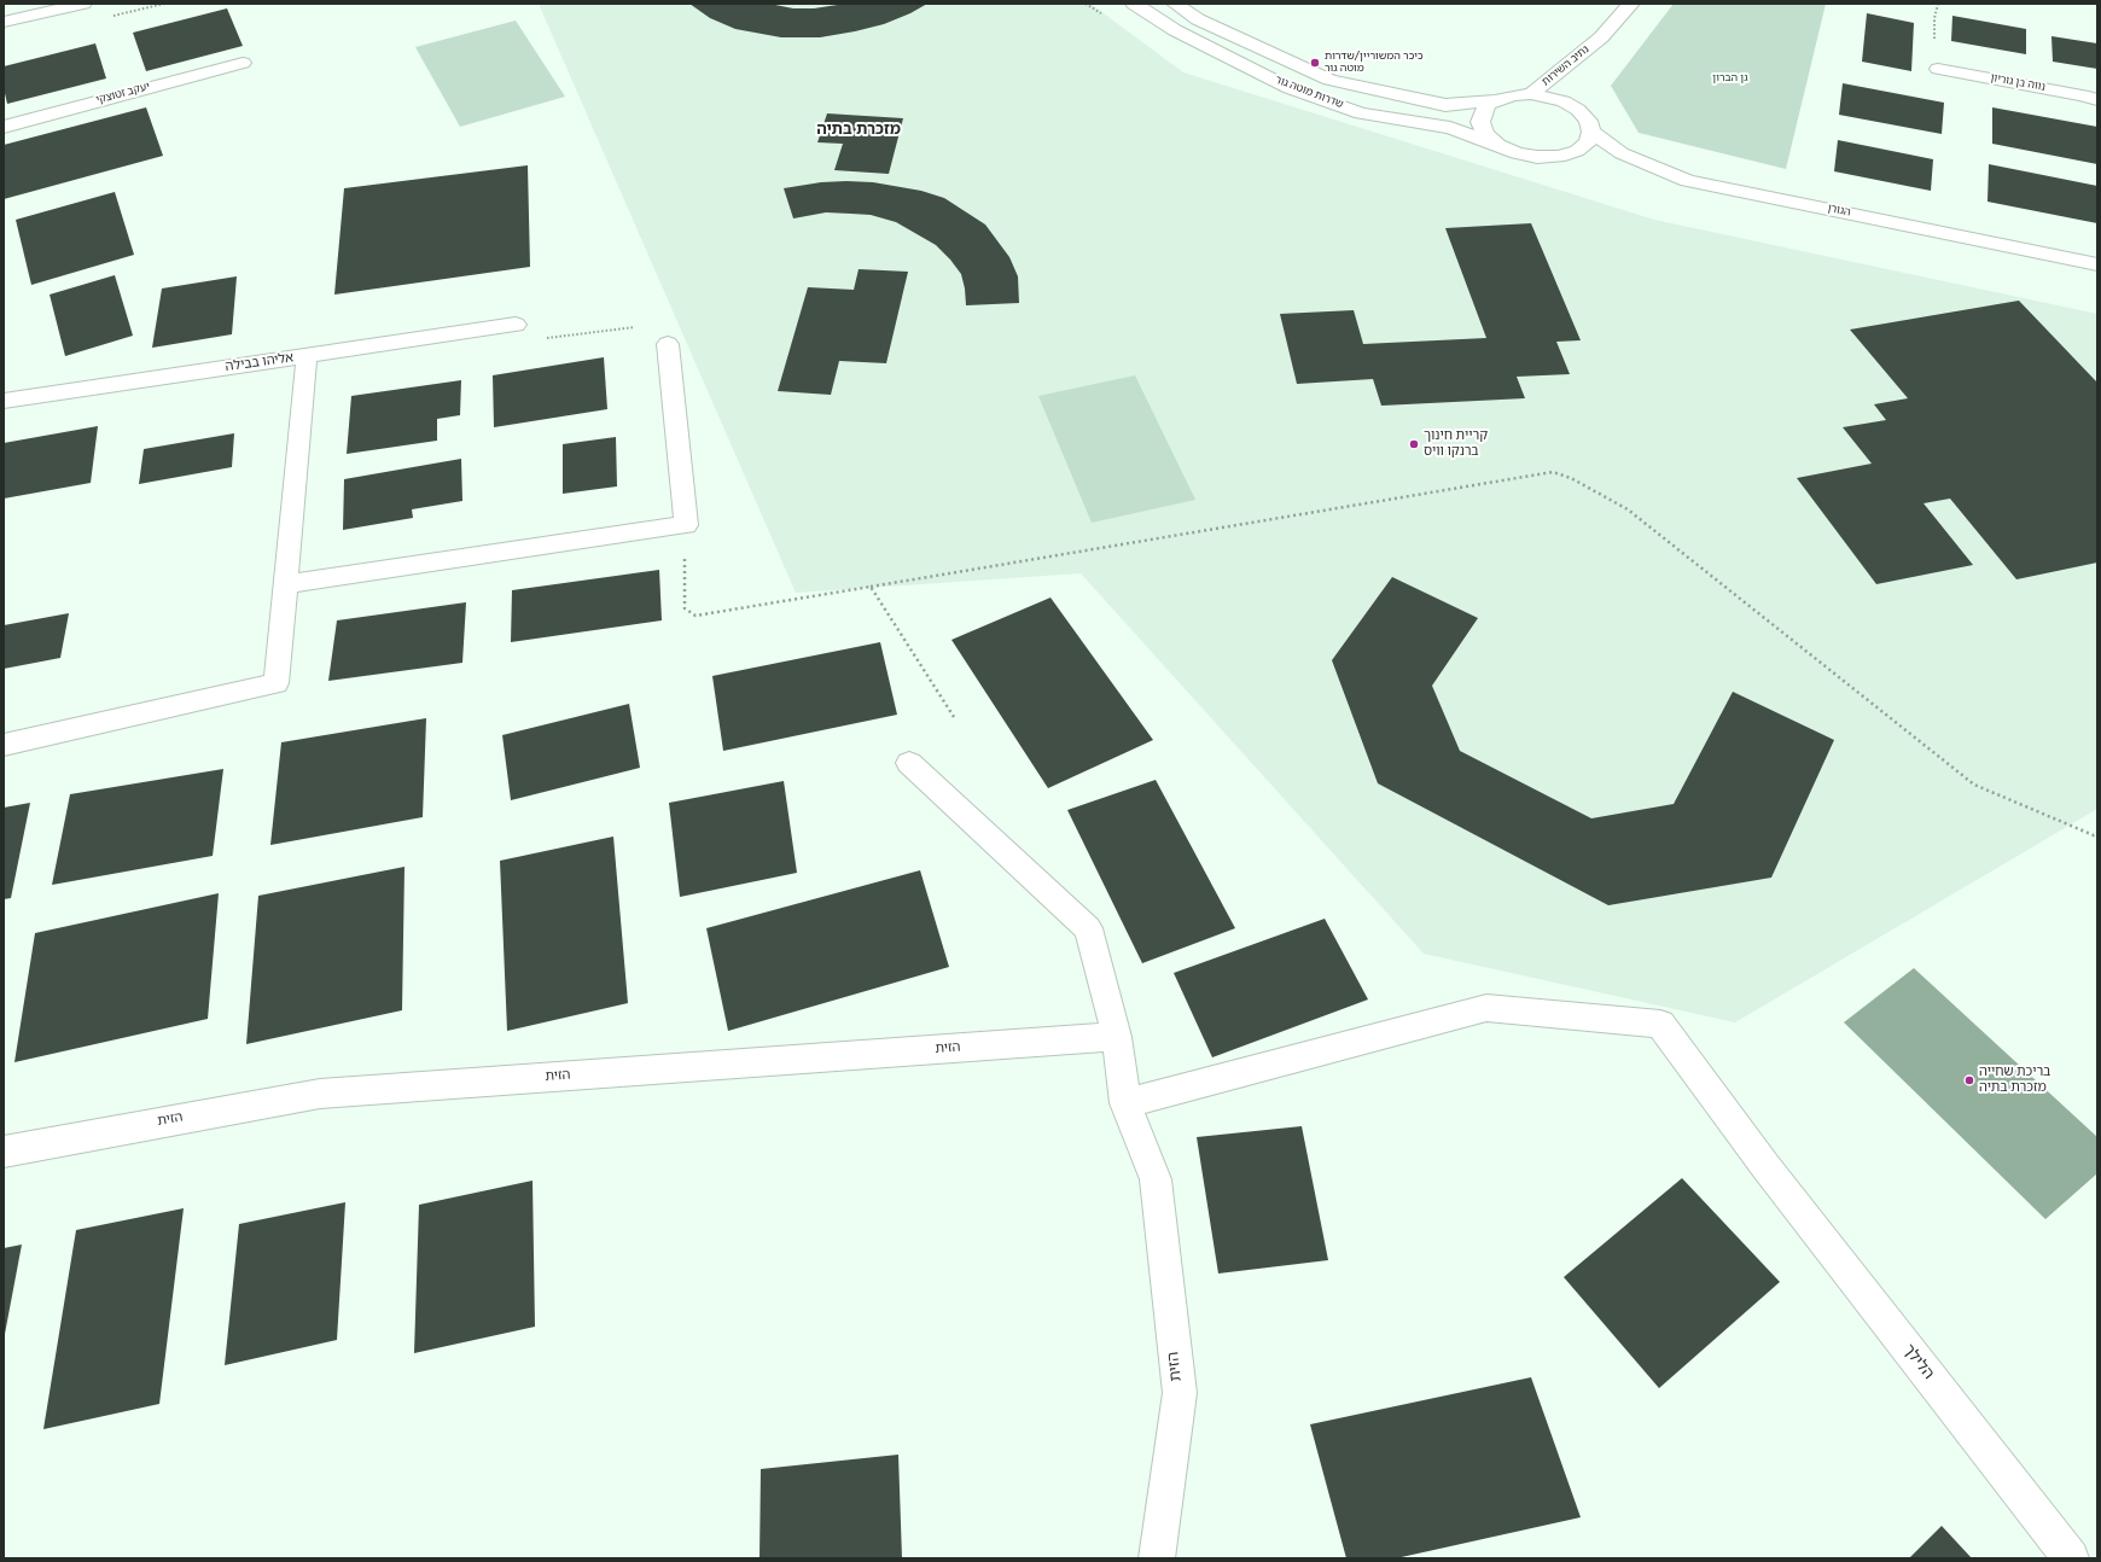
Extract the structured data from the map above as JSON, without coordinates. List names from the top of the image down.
{
  "streets": {
    "street": [
      "נתיב השירות",
      "נווה בן גוריון",
      "שדרות מוטה גור",
      "יעקב זטוצקי",
      "הגורן",
      "אליהו בבילה",
      "הזית",
      "הלילך"
    ]
  },
  "crossings": [
    ["נתיב השירות", "שדרות מוטה גור"],
    ["שדרות מוטה גור", "הגורן"],
    ["הזית", "הלילך"]
  ],
  "districts": ["מזכרת בתיה"],
  "parks": ["גן הברון"],
  "places": ["כיכר המשוריין/שדרות מוטה גור", "קריית חינוך ברנקו וויס", "בריכת שחייה מזכרת בתיה"]
}
